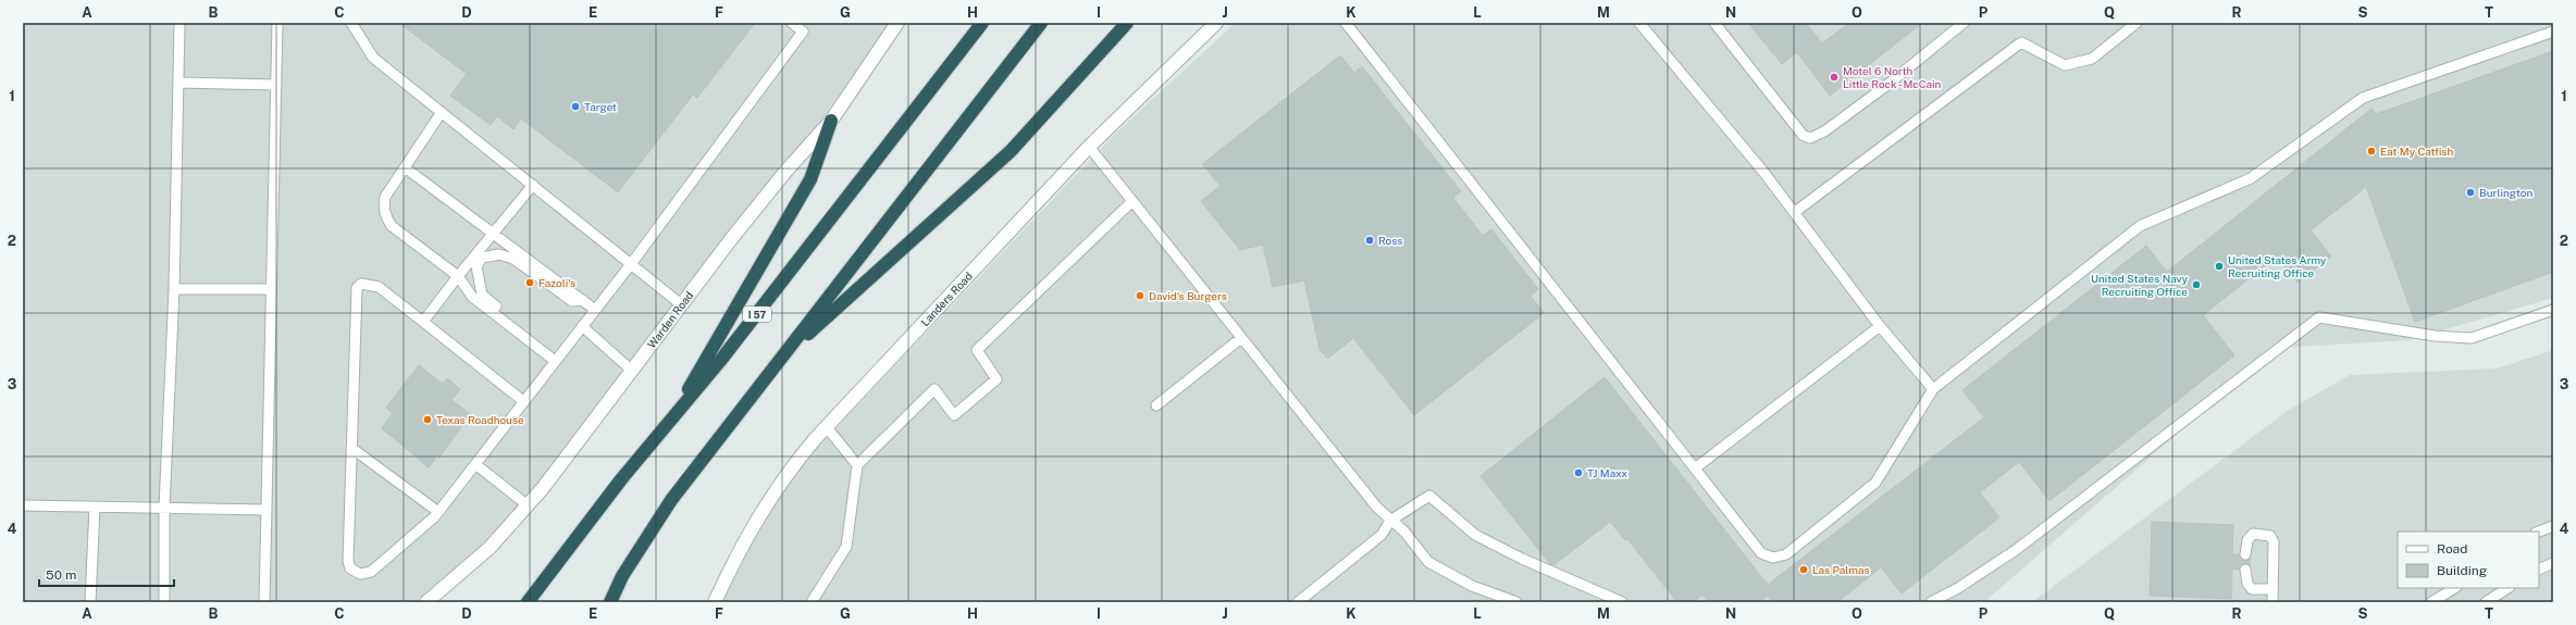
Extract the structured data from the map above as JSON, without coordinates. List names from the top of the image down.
{
  "streets": {
    "highway": ["I 57"],
    "street": ["Landers Road", "Warden Road"]
  },
  "places": [
    "Motel 6 North Little Rock - McCain",
    "Target",
    "Eat My Catfish",
    "Burlington",
    "Ross",
    "United States Army Recruiting Office",
    "Fazoli's",
    "United States Navy Recruiting Office",
    "David's Burgers",
    "Texas Roadhouse",
    "TJ Maxx",
    "Las Palmas"
  ],
  "legend": ["Road", "Building"],
  "scale_bar": "50 m",
  "grid": {
    "columns": [
      "A",
      "B",
      "C",
      "D",
      "E",
      "F",
      "G",
      "H",
      "I",
      "J",
      "K",
      "L",
      "M",
      "N",
      "O",
      "P",
      "Q",
      "R",
      "S",
      "T"
    ],
    "rows": [
      "1",
      "2",
      "3",
      "4"
    ]
  }
}
